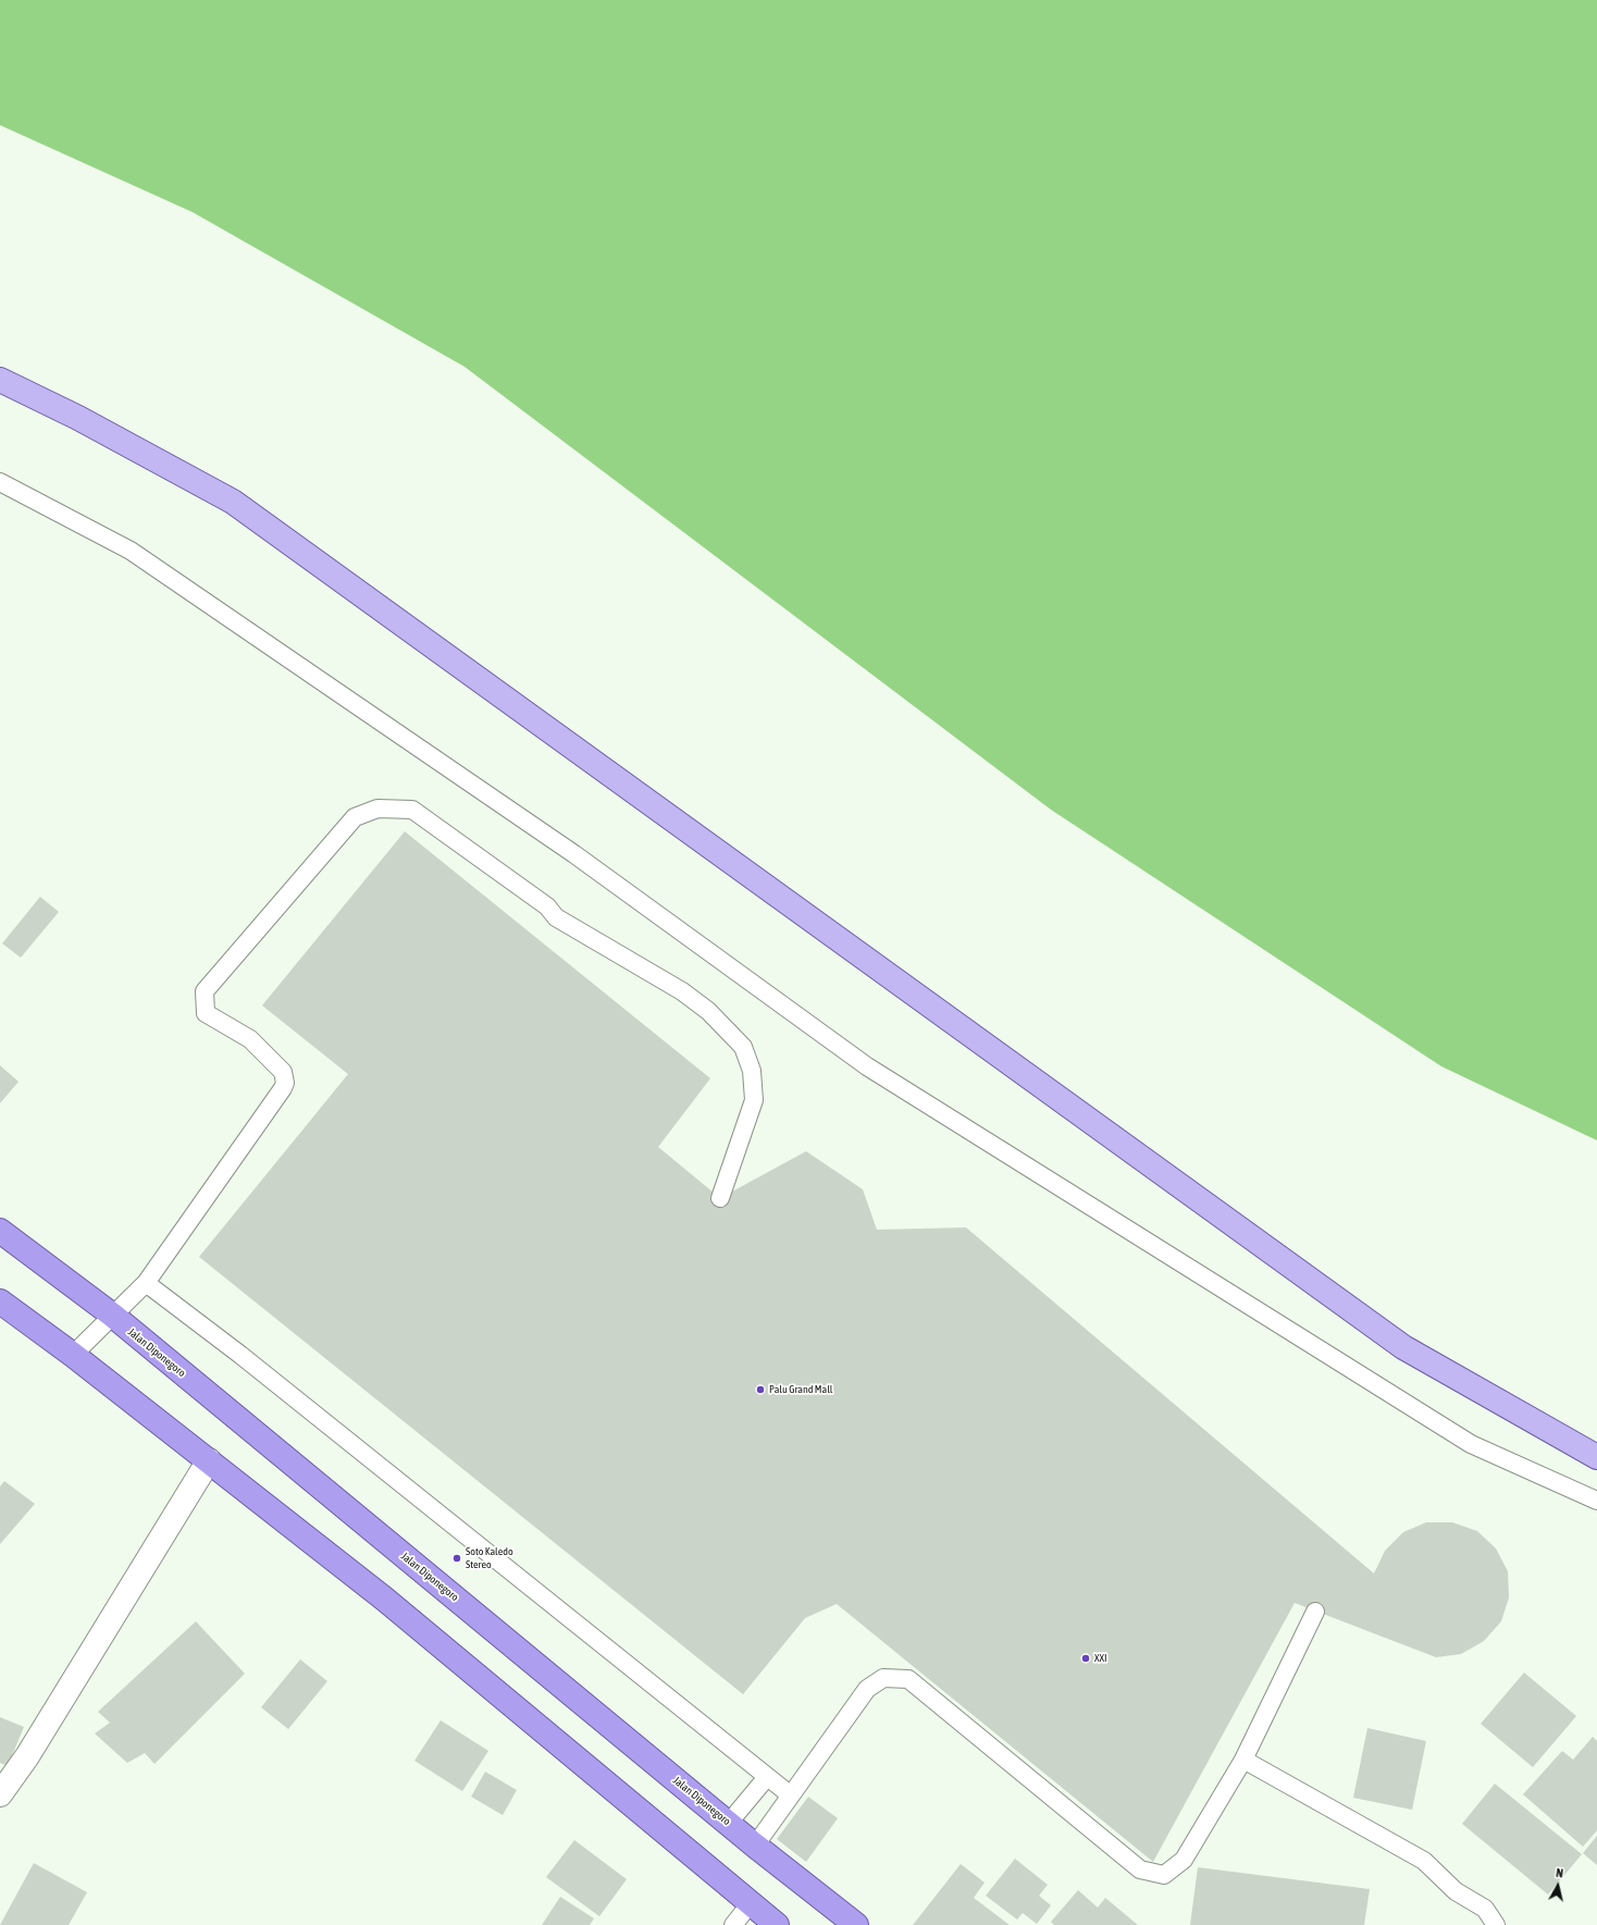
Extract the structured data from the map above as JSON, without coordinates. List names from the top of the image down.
{
  "streets": {
    "highway": ["Jalan Diponegoro"]
  },
  "places": ["Palu Grand Mall", "Soto Kaledo Stereo", "XXI"],
  "north": "top"
}
